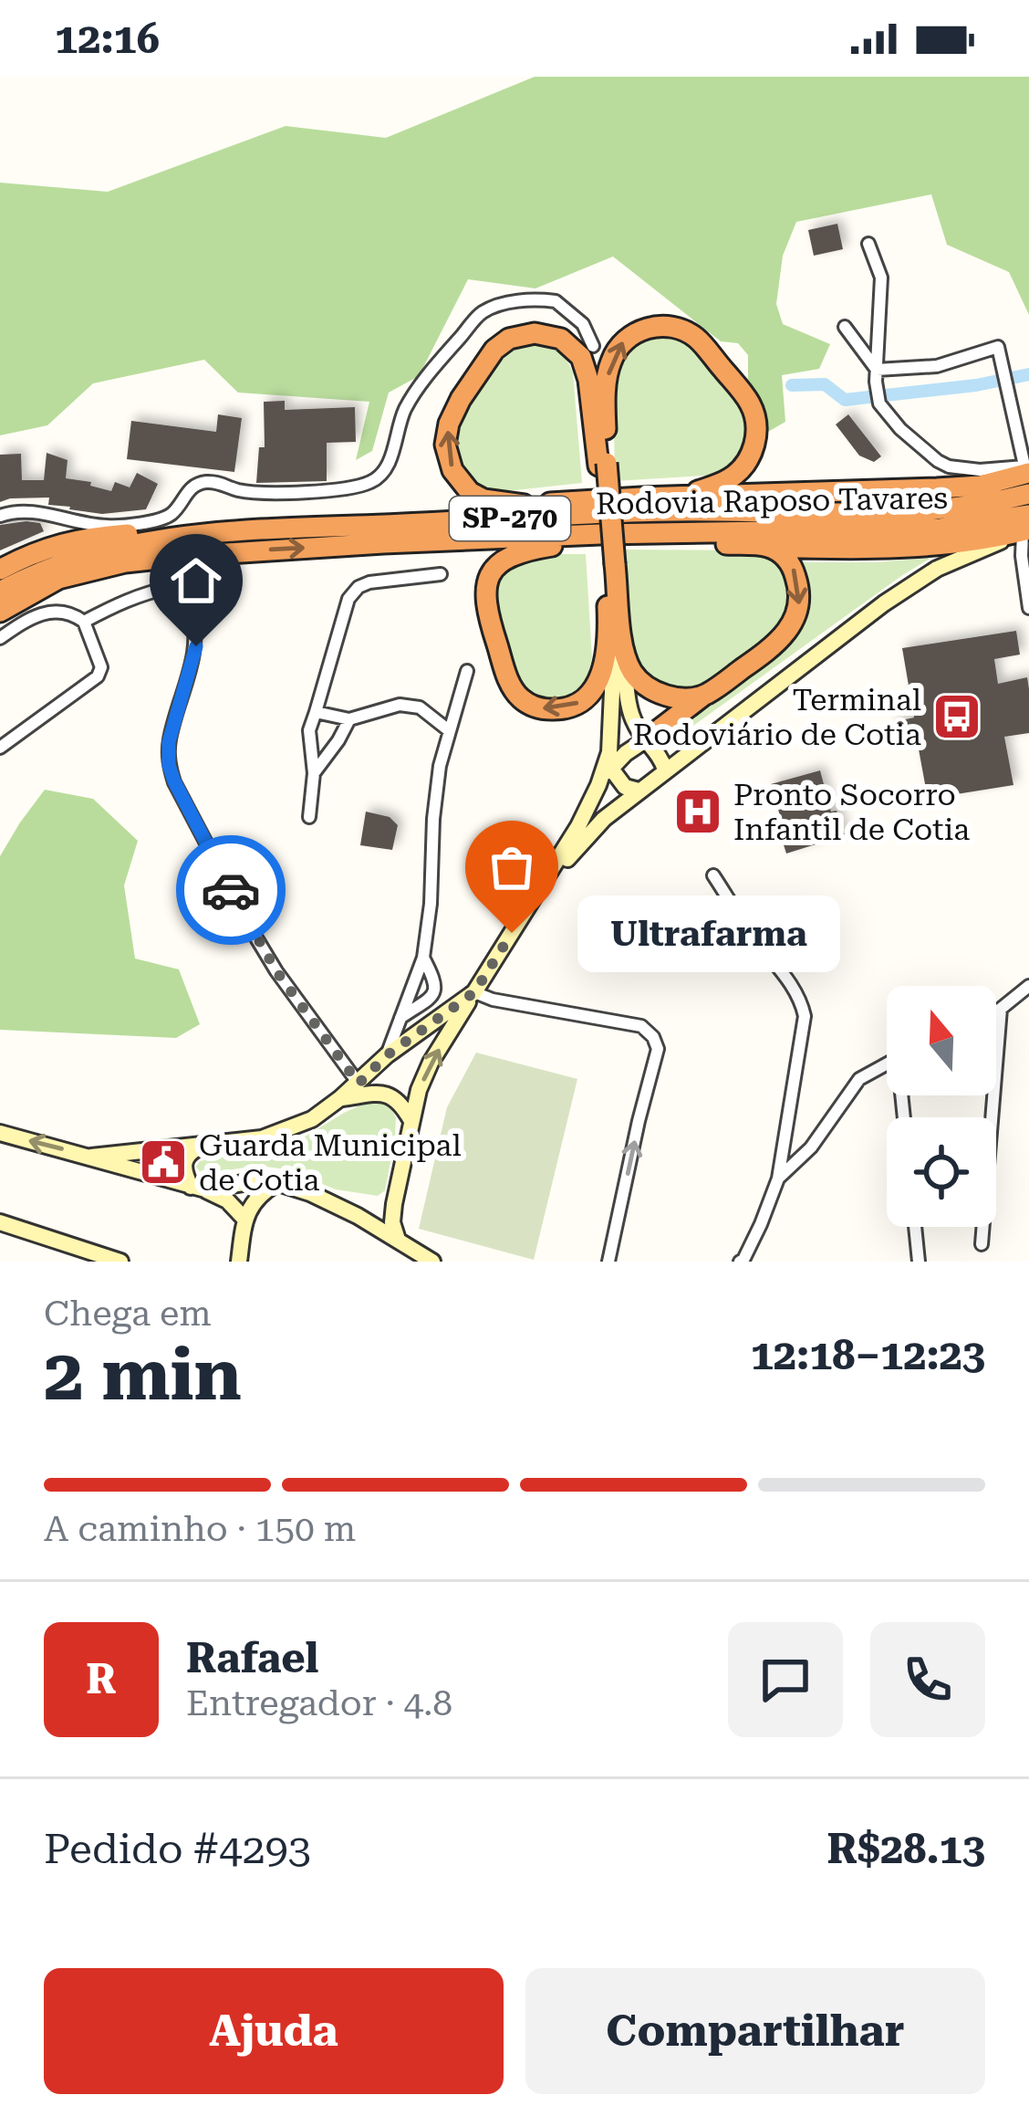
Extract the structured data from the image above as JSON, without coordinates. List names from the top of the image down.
{
  "streets": {
    "highway": ["Rodovia Raposo Tavares", "SP-270"]
  },
  "places": {
    "bus stop": ["Terminal Rodoviário de Cotia"],
    "hospital": ["Pronto Socorro Infantil de Cotia"],
    "other": ["Ultrafarma"],
    "public building": ["Guarda Municipal de Cotia"]
  },
  "north": "top",
  "page": {
    "status": "12:16",
    "bubble": "Ultrafarma",
    "heading": ["2 min", "Chega em", "12:18–12:23"],
    "panel": [
      "Rafael",
      "Entregador · 4.8",
      "Pedido #4293",
      "R$28.13"
    ],
    "bar": "A caminho · 150 m",
    "round": "R",
    "buttons": ["Ajuda", "Compartilhar"]
  }
}
